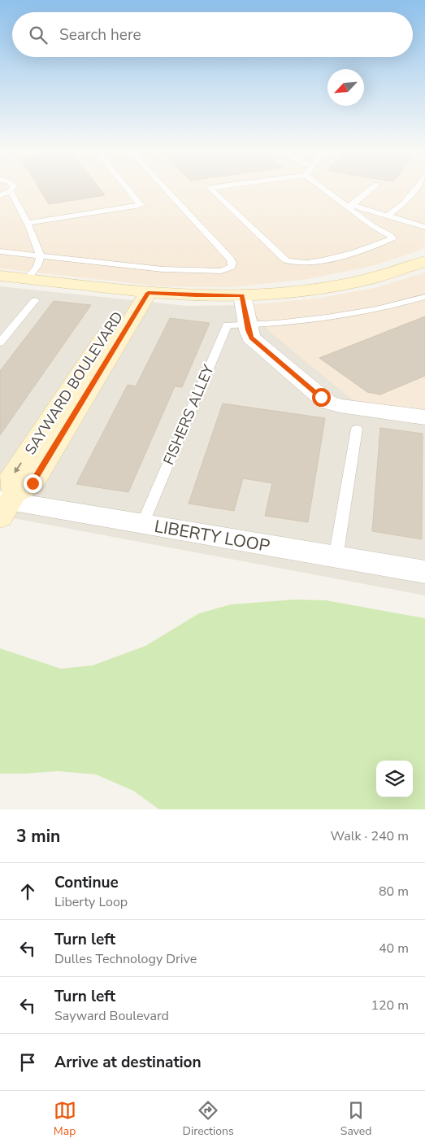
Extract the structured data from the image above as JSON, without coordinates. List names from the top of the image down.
{
  "streets": {
    "street": ["SAYWARD BOULEVARD", "LIBERTY LOOP"],
    "lane": ["FISHERS ALLEY"]
  },
  "crossings": [
    ["SAYWARD BOULEVARD", "LIBERTY LOOP"],
    ["FISHERS ALLEY", "LIBERTY LOOP"]
  ],
  "north": "bottom left",
  "page": {
    "search": "Search here",
    "heading": ["3 min", "Walk · 240 m"],
    "list": [
      ["Continue", "Liberty Loop", "80 m"],
      ["Turn left", "Dulles Technology Drive", "40 m"],
      ["Turn left", "Sayward Boulevard", "120 m"],
      "Arrive at destination"
    ],
    "nav": ["Map", "Directions", "Saved"]
  }
}
